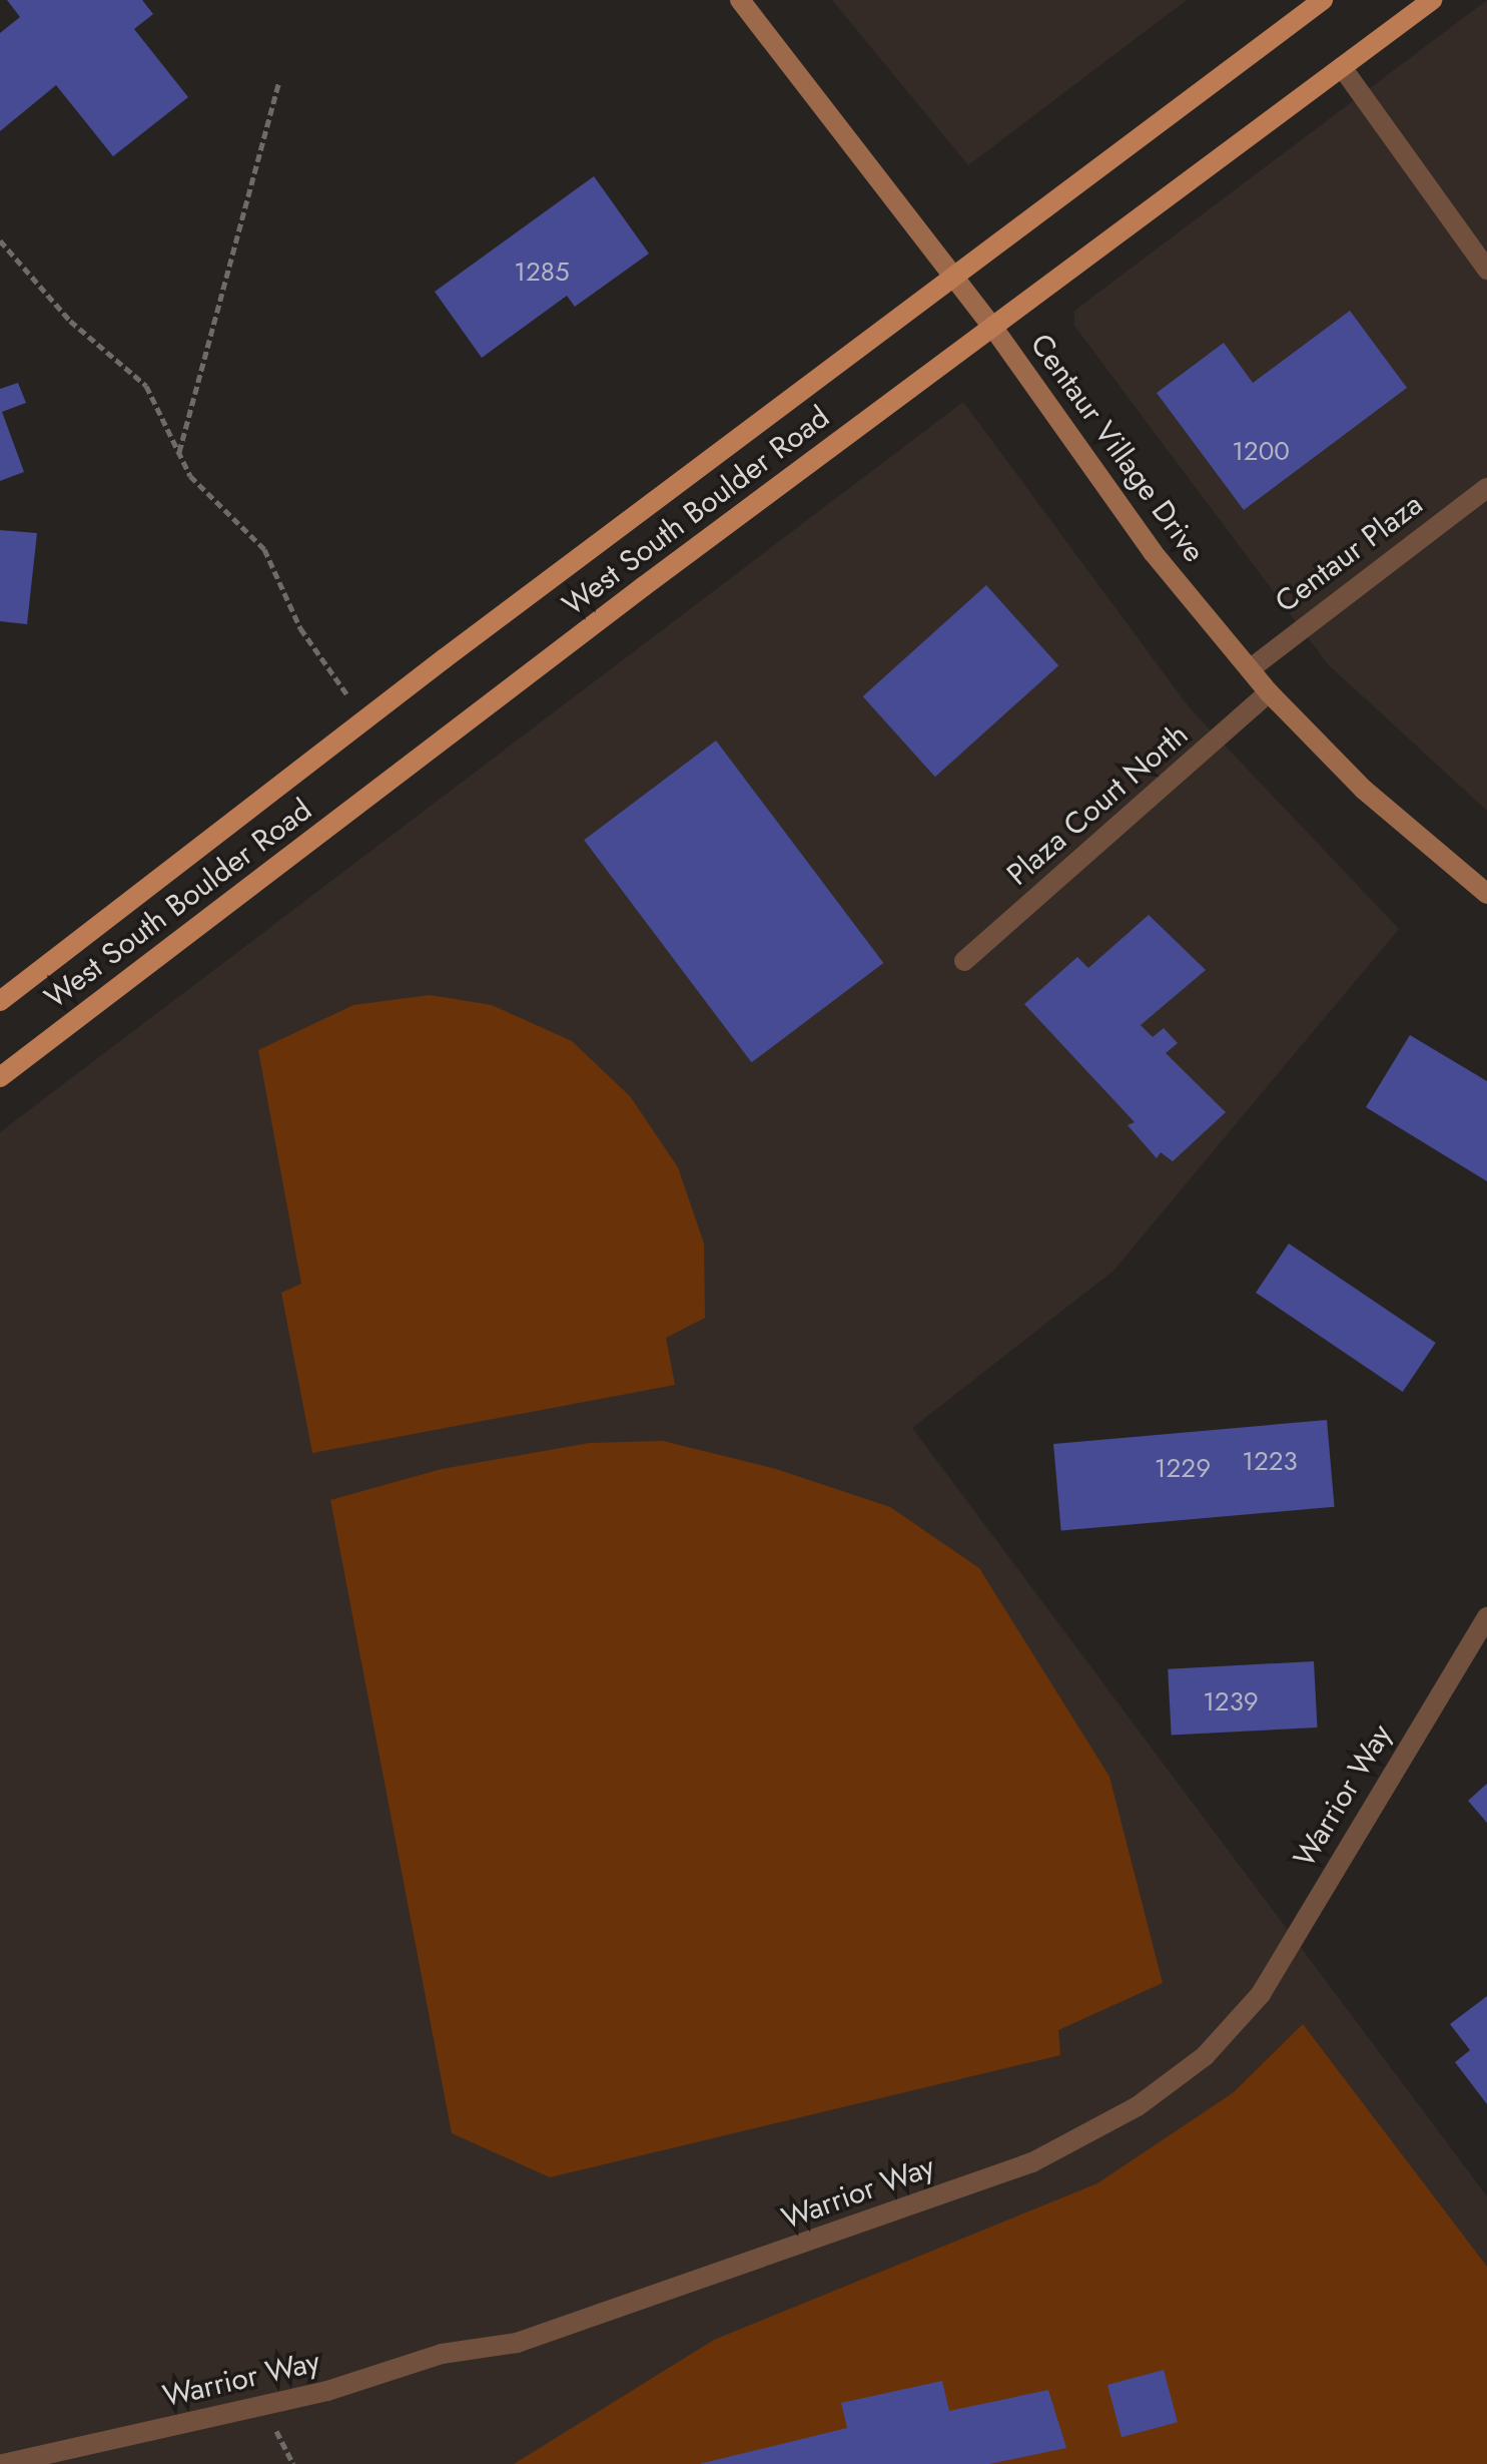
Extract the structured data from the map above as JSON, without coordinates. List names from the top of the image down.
{
  "streets": {
    "main road": ["West South Boulder Road"],
    "street": [
      "Centaur Village Drive",
      "Centaur Plaza",
      "Plaza Court North",
      "Warrior Way"
    ]
  },
  "crossings": [
    ["Centaur Village Drive", "West South Boulder Road"],
    ["Centaur Village Drive", "Centaur Plaza"],
    ["Centaur Village Drive", "Plaza Court North"]
  ],
  "house_numbers": [
    "1285",
    "1200",
    "1223",
    "1229",
    "1239"
  ]
}
